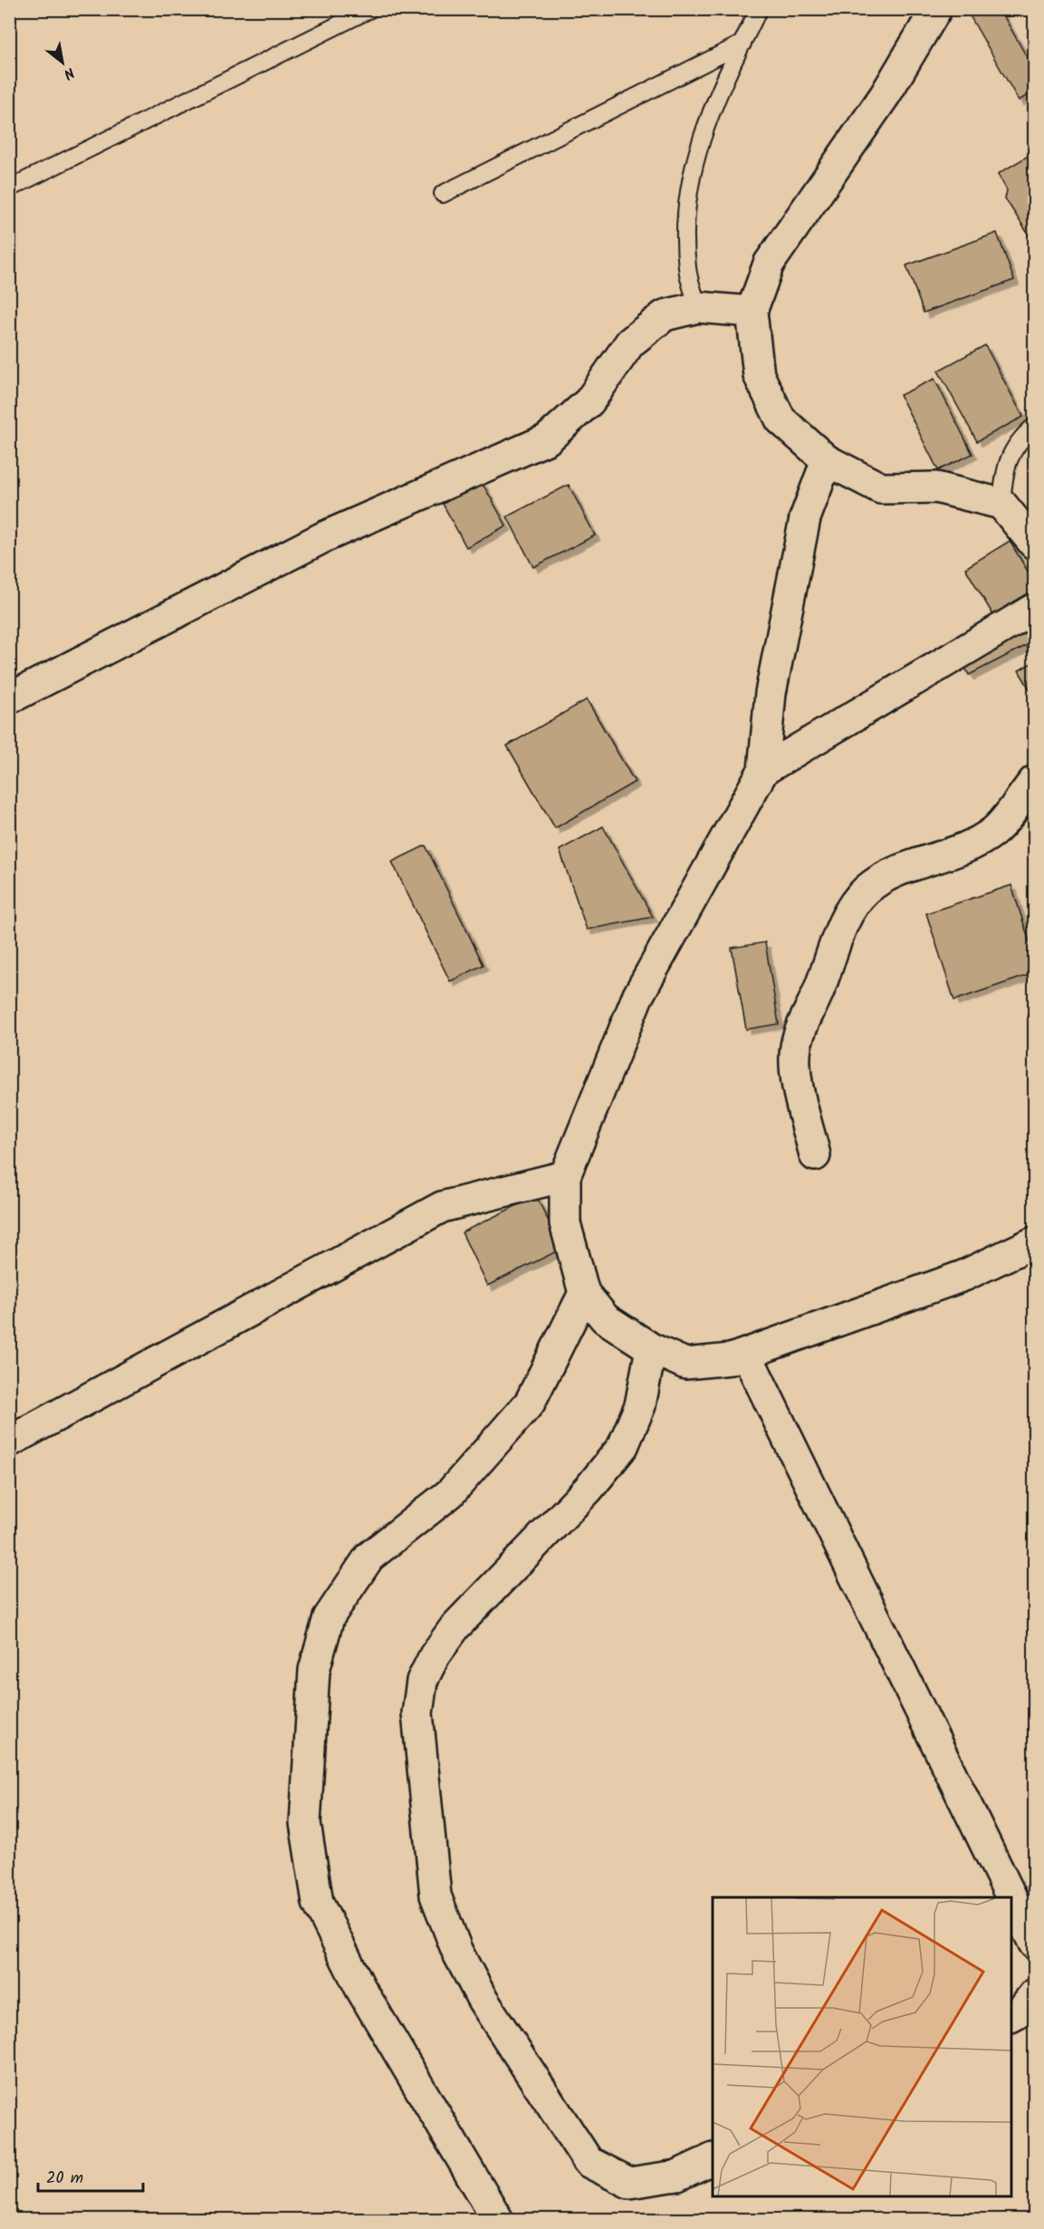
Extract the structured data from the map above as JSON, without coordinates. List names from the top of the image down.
{
  "scale_bar": "20 m",
  "north": "bottom right"
}
